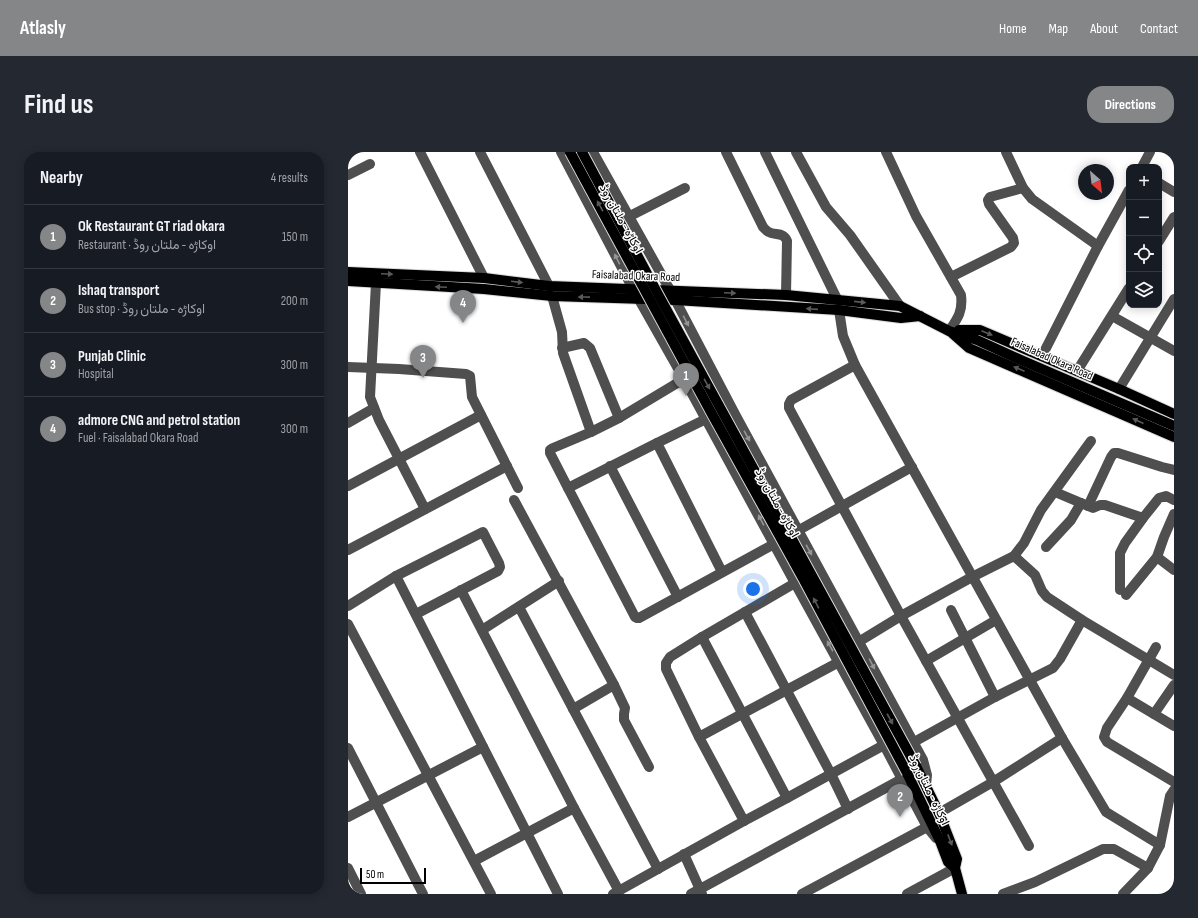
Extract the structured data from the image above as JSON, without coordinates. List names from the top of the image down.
{
  "streets": {
    "main road": ["اوکاڑہ - ملتان روڈ", "Faisalabad Okara Road"]
  },
  "scale_bar": "50 m",
  "north": "bottom right",
  "page": {
    "header": "Atlasly",
    "nav": [
      "Home",
      "Map",
      "About",
      "Contact"
    ],
    "buttons": "Directions",
    "title": "Find us",
    "heading": ["Nearby", "4 results"],
    "map_buttons": ["+", "−"],
    "list": [
      {
        "mark": "1",
        "name": "Ok Restaurant GT riad okara",
        "note": "Restaurant · اوکاڑہ - ملتان روڈ",
        "value": "150 m"
      },
      {
        "mark": "2",
        "name": "Ishaq transport",
        "note": "Bus stop · اوکاڑہ - ملتان روڈ",
        "value": "200 m"
      },
      {
        "mark": "3",
        "name": "Punjab Clinic",
        "note": "Hospital",
        "value": "300 m"
      },
      {
        "mark": "4",
        "name": "admore CNG and petrol station",
        "note": "Fuel · Faisalabad Okara Road",
        "value": "300 m"
      }
    ],
    "pins": [
      "4",
      "3",
      "1",
      "2"
    ],
    "scale": "50 m"
  }
}
